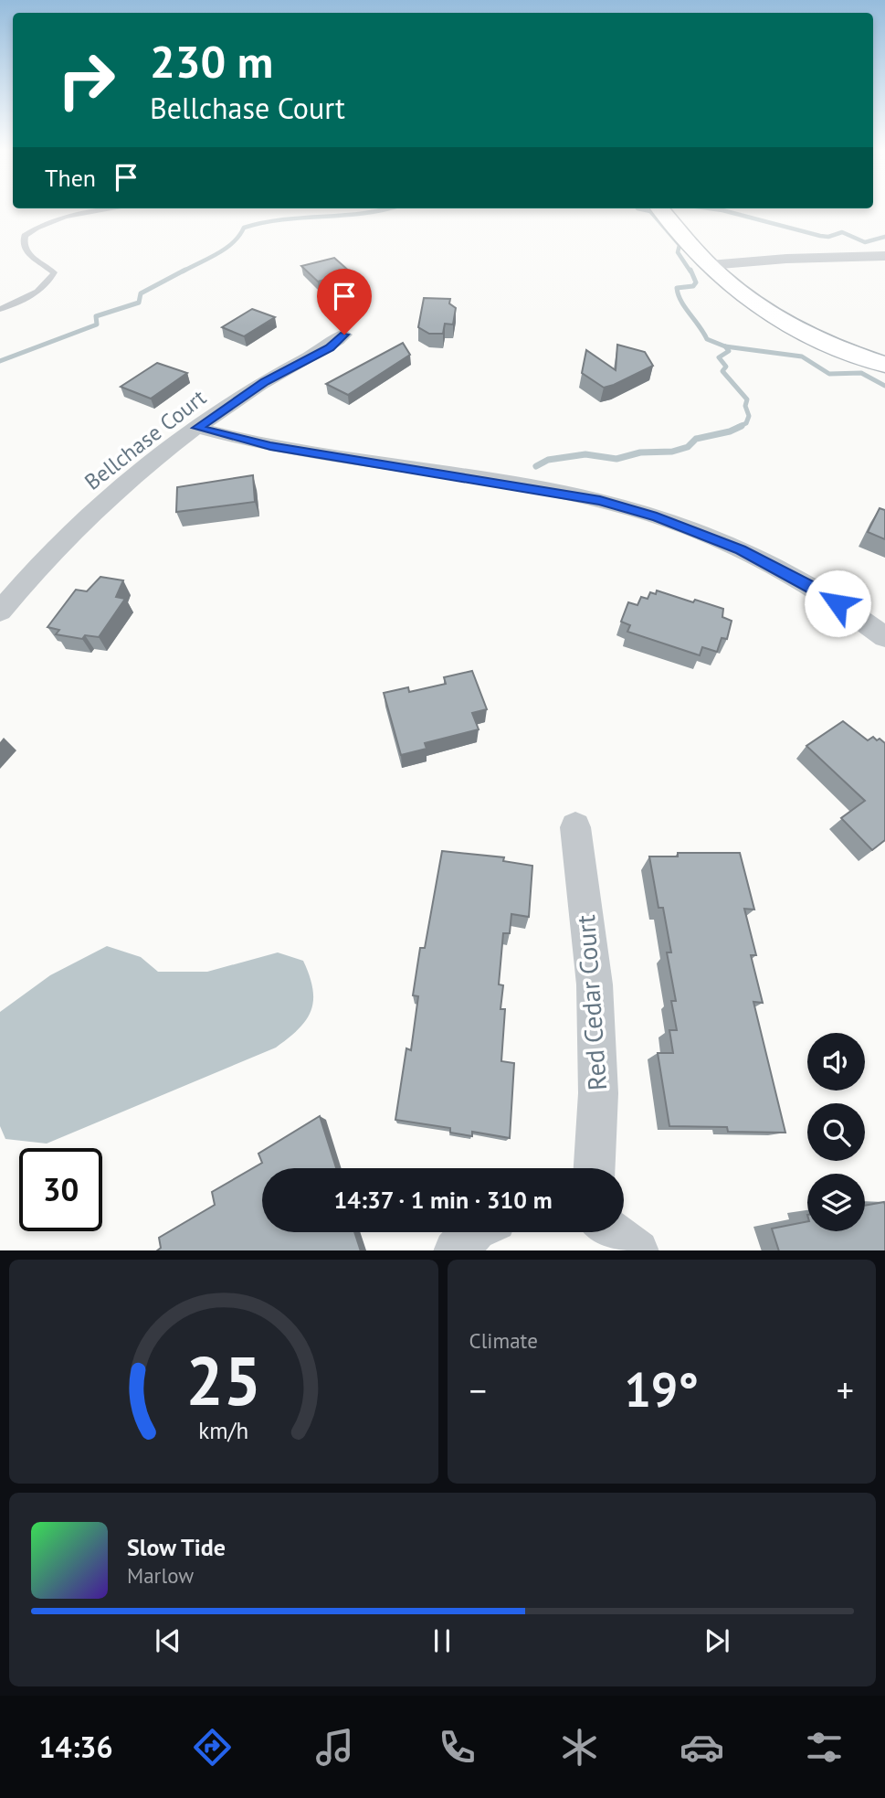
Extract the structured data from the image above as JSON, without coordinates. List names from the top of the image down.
{
  "streets": {
    "street": ["Bellchase Court", "Red Cedar Court"]
  },
  "page": {
    "turn": ["230 m", "Bellchase Court"],
    "then": "Then",
    "limit": "30",
    "trip": "14:37 · 1 min · 310 m",
    "tile": "Climate",
    "heat": ["−", "19°", "+"],
    "song": ["Slow Tide", "Marlow"],
    "tabs": "14:36",
    "gauge": ["25", "km/h"]
  }
}
